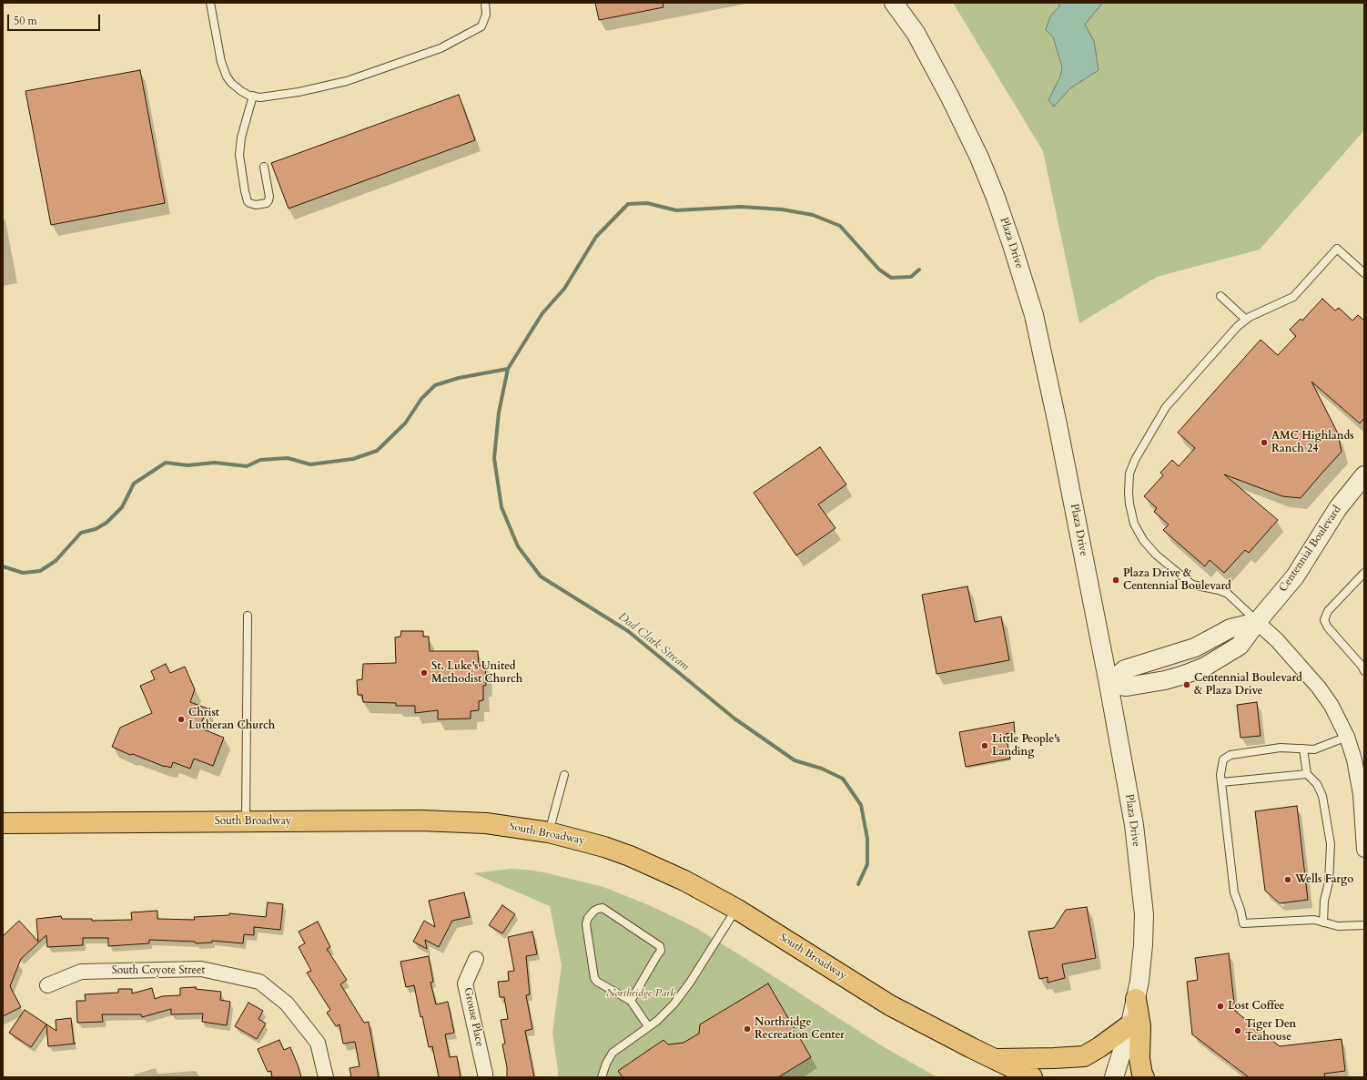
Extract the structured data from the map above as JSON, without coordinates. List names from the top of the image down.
{
  "streets": {
    "main road": ["South Broadway"],
    "street": [
      "Plaza Drive",
      "Centennial Boulevard",
      "South Coyote Street",
      "Grouse Place"
    ]
  },
  "water": ["Dad Clark Stream"],
  "parks": ["Northridge Park"],
  "places": [
    "AMC Highlands Ranch 24",
    "Plaza Drive & Centennial Boulevard",
    "St. Luke's United Methodist Church",
    "Centennial Boulevard & Plaza Drive",
    "Christ Lutheran Church",
    "Little People's Landing",
    "Wells Fargo",
    "Lost Coffee",
    "Northridge Recreation Center",
    "Tiger Den Teahouse"
  ],
  "scale_bar": "50 m"
}
